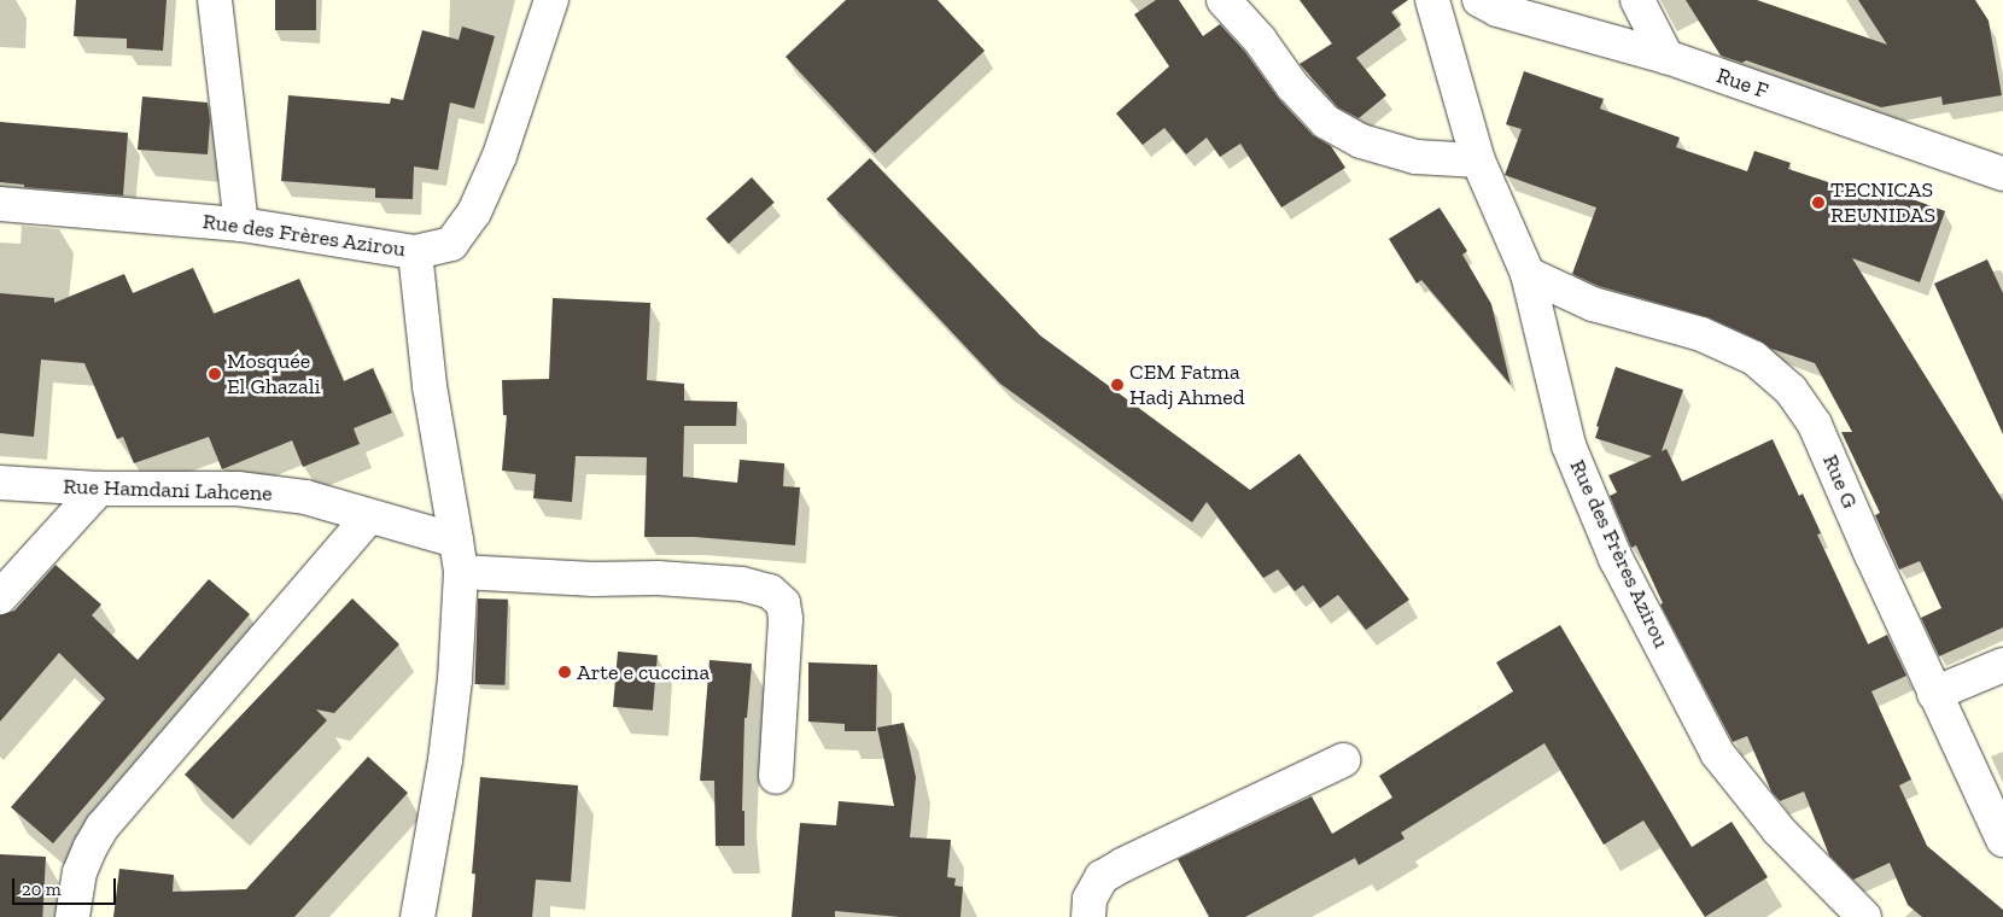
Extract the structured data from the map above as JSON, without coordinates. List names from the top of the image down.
{
  "streets": {
    "street": [
      "Rue F",
      "Rue des Frères Azirou",
      "Rue G",
      "Rue Hamdani Lahcene"
    ]
  },
  "crossings": [
    ["Rue des Frères Azirou", "Rue G"]
  ],
  "places": [
    "TECNICAS REUNIDAS",
    "Mosquée El Ghazali",
    "CEM Fatma Hadj Ahmed",
    "Arte e cuccina"
  ],
  "scale_bar": "20 m"
}
